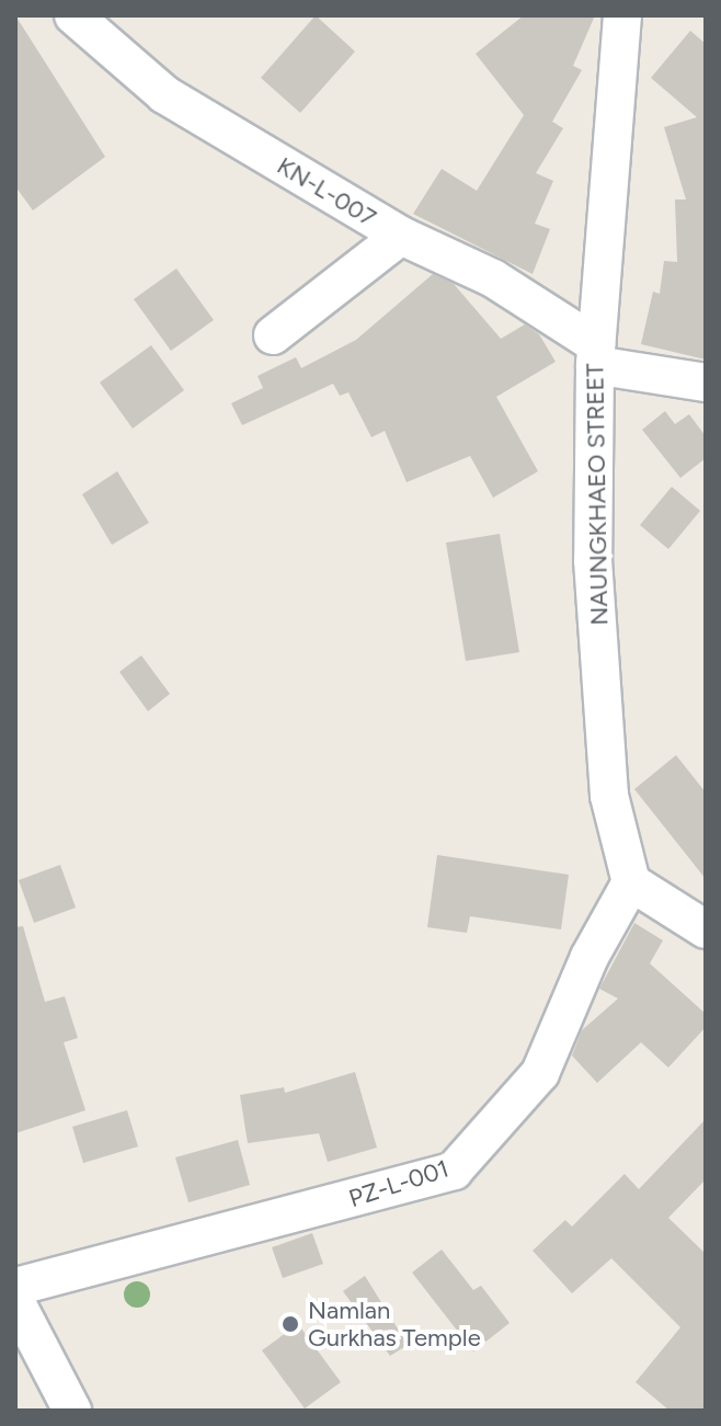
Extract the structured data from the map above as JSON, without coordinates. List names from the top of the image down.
{
  "streets": {
    "street": ["KN-L-007", "NAUNGKHAEO STREET", "PZ-L-001"]
  },
  "crossings": [
    ["KN-L-007", "NAUNGKHAEO STREET"],
    ["NAUNGKHAEO STREET", "PZ-L-001"]
  ],
  "places": ["Namlan Gurkhas Temple"]
}
